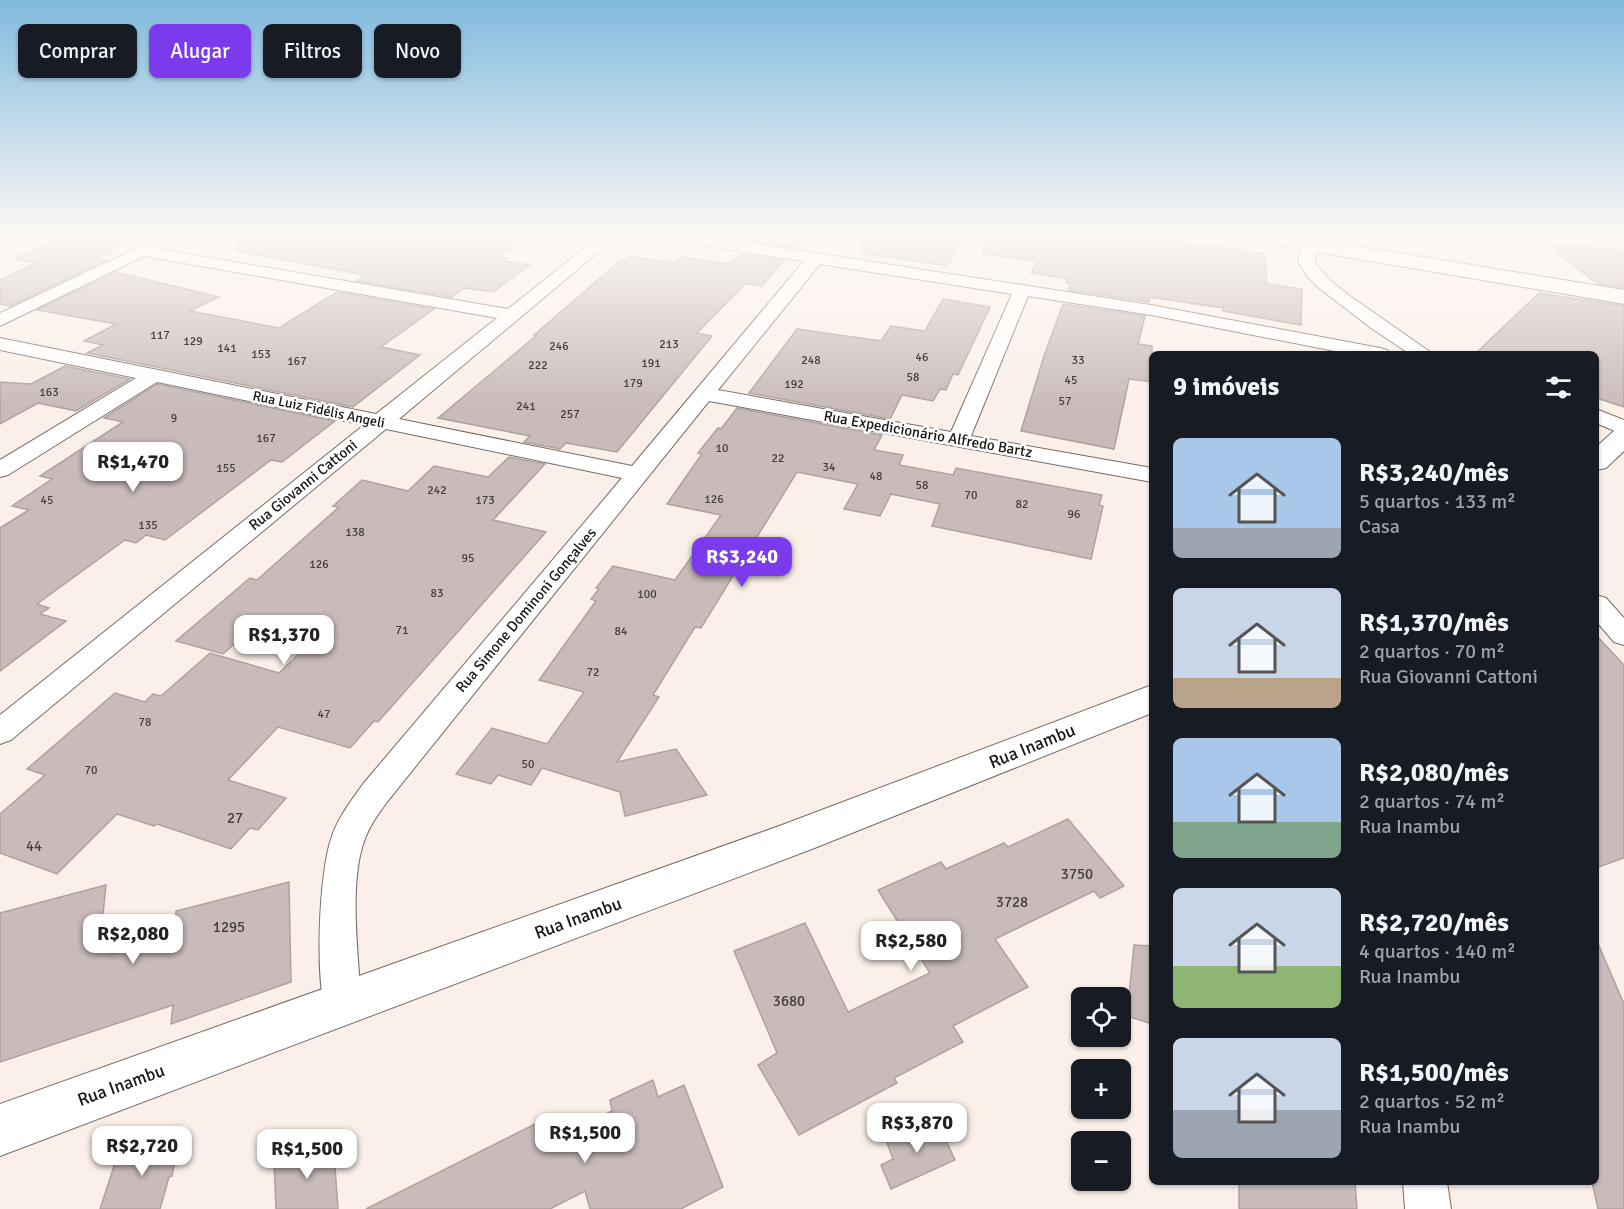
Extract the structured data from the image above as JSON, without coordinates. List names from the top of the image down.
{
  "streets": {
    "street": [
      "Rua Luiz Fidélis Angeli",
      "Rua Expedicionário Alfredo Bartz",
      "Rua Giovanni Cattoni",
      "Rua Simone Dominoni Gonçalves",
      "Rua Inambu"
    ]
  },
  "crossings": [
    ["Rua Luiz Fidélis Angeli", "Rua Giovanni Cattoni"],
    ["Rua Luiz Fidélis Angeli", "Rua Simone Dominoni Gonçalves"],
    ["Rua Expedicionário Alfredo Bartz", "Rua Simone Dominoni Gonçalves"],
    ["Rua Simone Dominoni Gonçalves", "Rua Inambu"]
  ],
  "house_numbers": [
    "117",
    "129",
    "213",
    "246",
    "141",
    "153",
    "46",
    "248",
    "33",
    "167",
    "191",
    "222",
    "58",
    "45",
    "179",
    "192",
    "163",
    "57",
    "241",
    "257",
    "9",
    "167",
    "10",
    "22",
    "34",
    "155",
    "48",
    "58",
    "242",
    "70",
    "126",
    "45",
    "173",
    "82",
    "96",
    "135",
    "138",
    "95",
    "126",
    "83",
    "100",
    "71",
    "84",
    "72",
    "47",
    "78",
    "50",
    "70",
    "27",
    "44",
    "3750",
    "3728",
    "1295",
    "3680"
  ],
  "page": {
    "chip": [
      "Comprar",
      "Alugar",
      "Filtros",
      "Novo"
    ],
    "heading": "9 imóveis",
    "list": [
      {
        "name": "R$3,240/mês",
        "note": "5 quartos · 133 m² · Casa"
      },
      {
        "name": "R$1,370/mês",
        "note": "2 quartos · 70 m² · Rua Giovanni Cattoni"
      },
      {
        "name": "R$2,080/mês",
        "note": "2 quartos · 74 m² · Rua Inambu"
      },
      {
        "name": "R$2,720/mês",
        "note": "4 quartos · 140 m² · Rua Inambu"
      },
      {
        "name": "R$1,500/mês",
        "note": "2 quartos · 52 m² · Rua Inambu"
      }
    ],
    "price": [
      "R$1,470",
      "R$3,240",
      "R$1,370",
      "R$2,080",
      "R$2,580",
      "R$3,870",
      "R$1,500",
      "R$2,720",
      "R$1,500"
    ],
    "map_buttons": ["+", "−"]
  }
}
